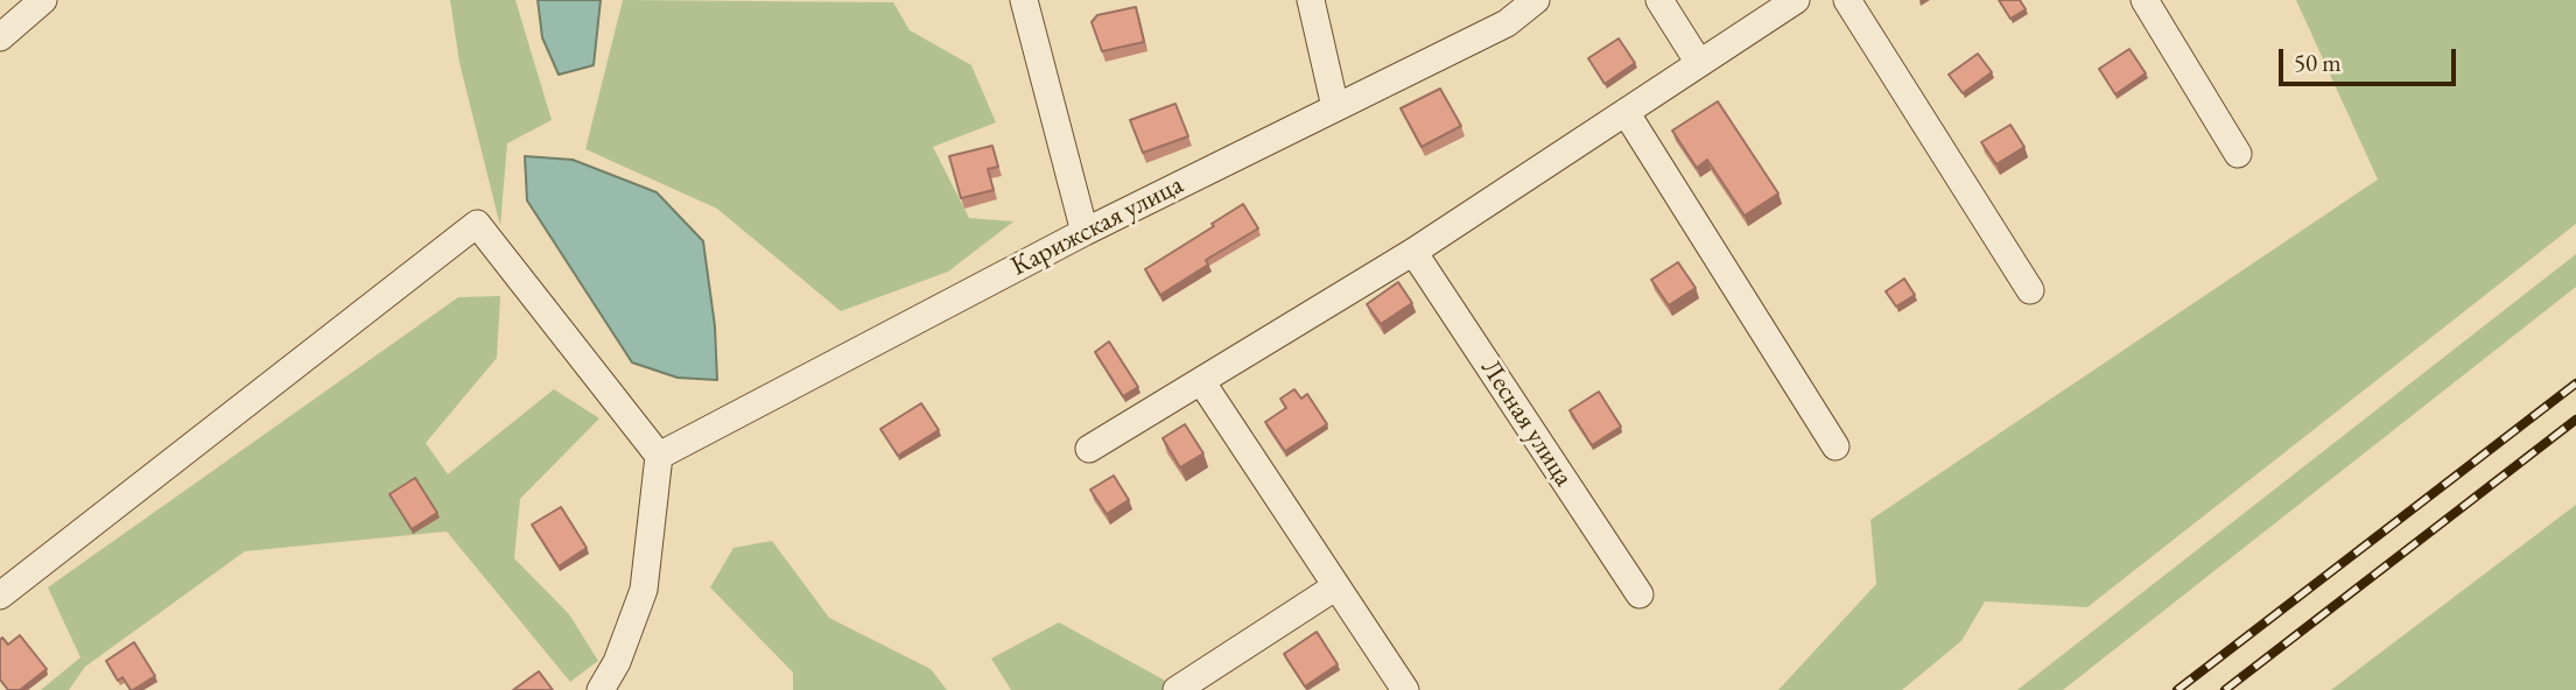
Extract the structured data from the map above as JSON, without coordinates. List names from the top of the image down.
{
  "streets": {
    "street": ["Карижская улица", "Лесная улица"]
  },
  "scale_bar": "50 m"
}
